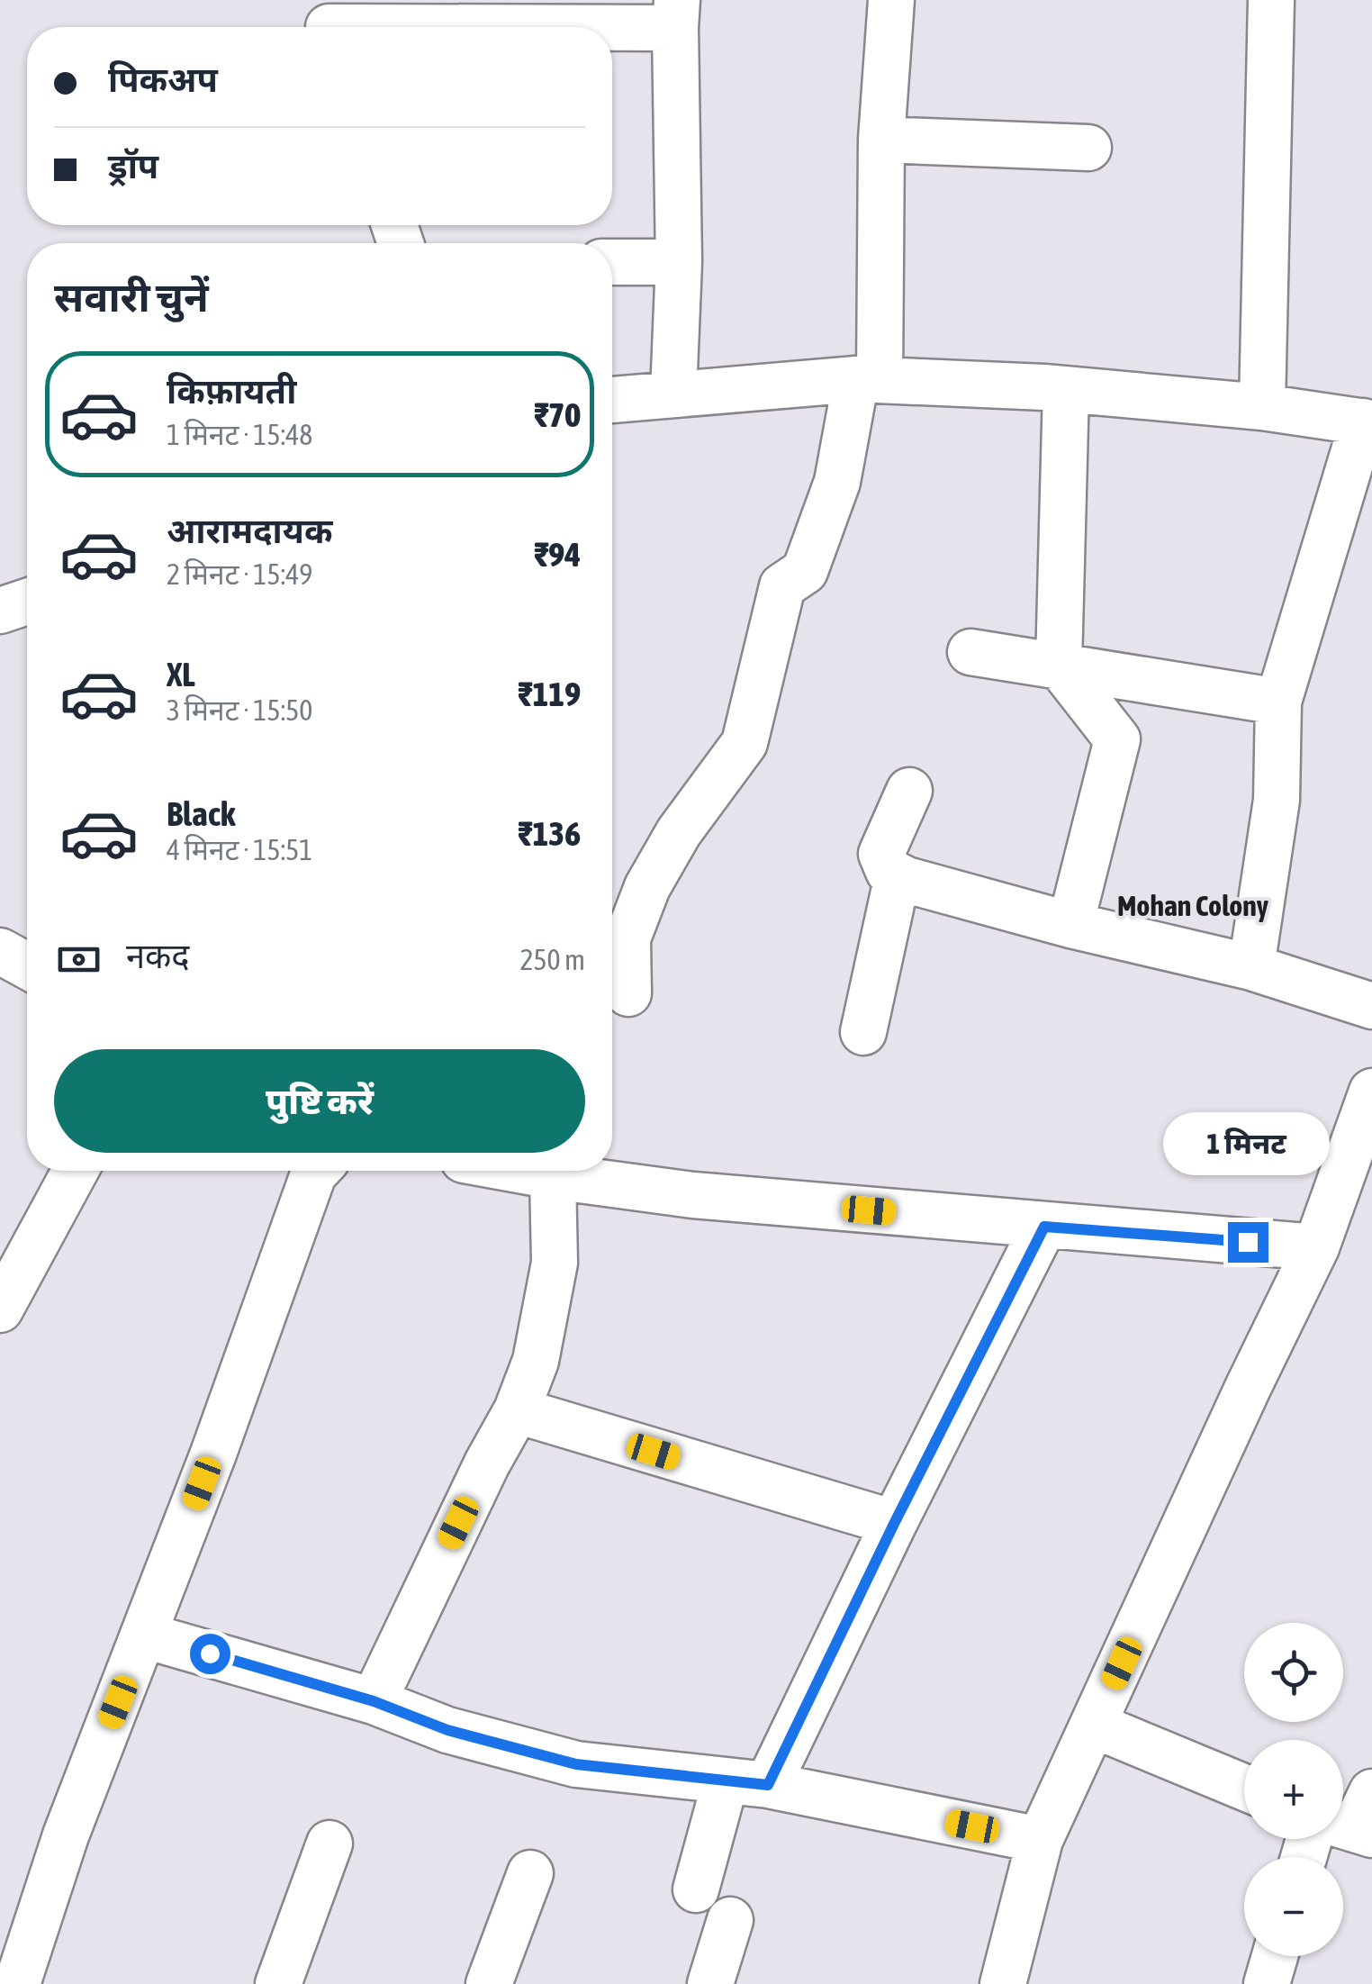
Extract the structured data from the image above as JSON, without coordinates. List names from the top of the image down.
{
  "districts": ["Mohan Colony"],
  "page": {
    "banner": ["पिकअप", "ड्रॉप"],
    "heading": "सवारी चुनें",
    "list": [
      {
        "name": "किफ़ायती",
        "note": "1 मिनट · 15:48",
        "value": "₹70"
      },
      {
        "name": "आरामदायक",
        "note": "2 मिनट · 15:49",
        "value": "₹94"
      },
      {
        "name": "XL",
        "note": "3 मिनट · 15:50",
        "value": "₹119"
      },
      {
        "name": "Black",
        "note": "4 मिनट · 15:51",
        "value": "₹136"
      }
    ],
    "pay": ["नकद", "250 m"],
    "buttons": "पुष्टि करें",
    "bubble": "1 मिनट",
    "map_buttons": ["+", "−"]
  }
}
